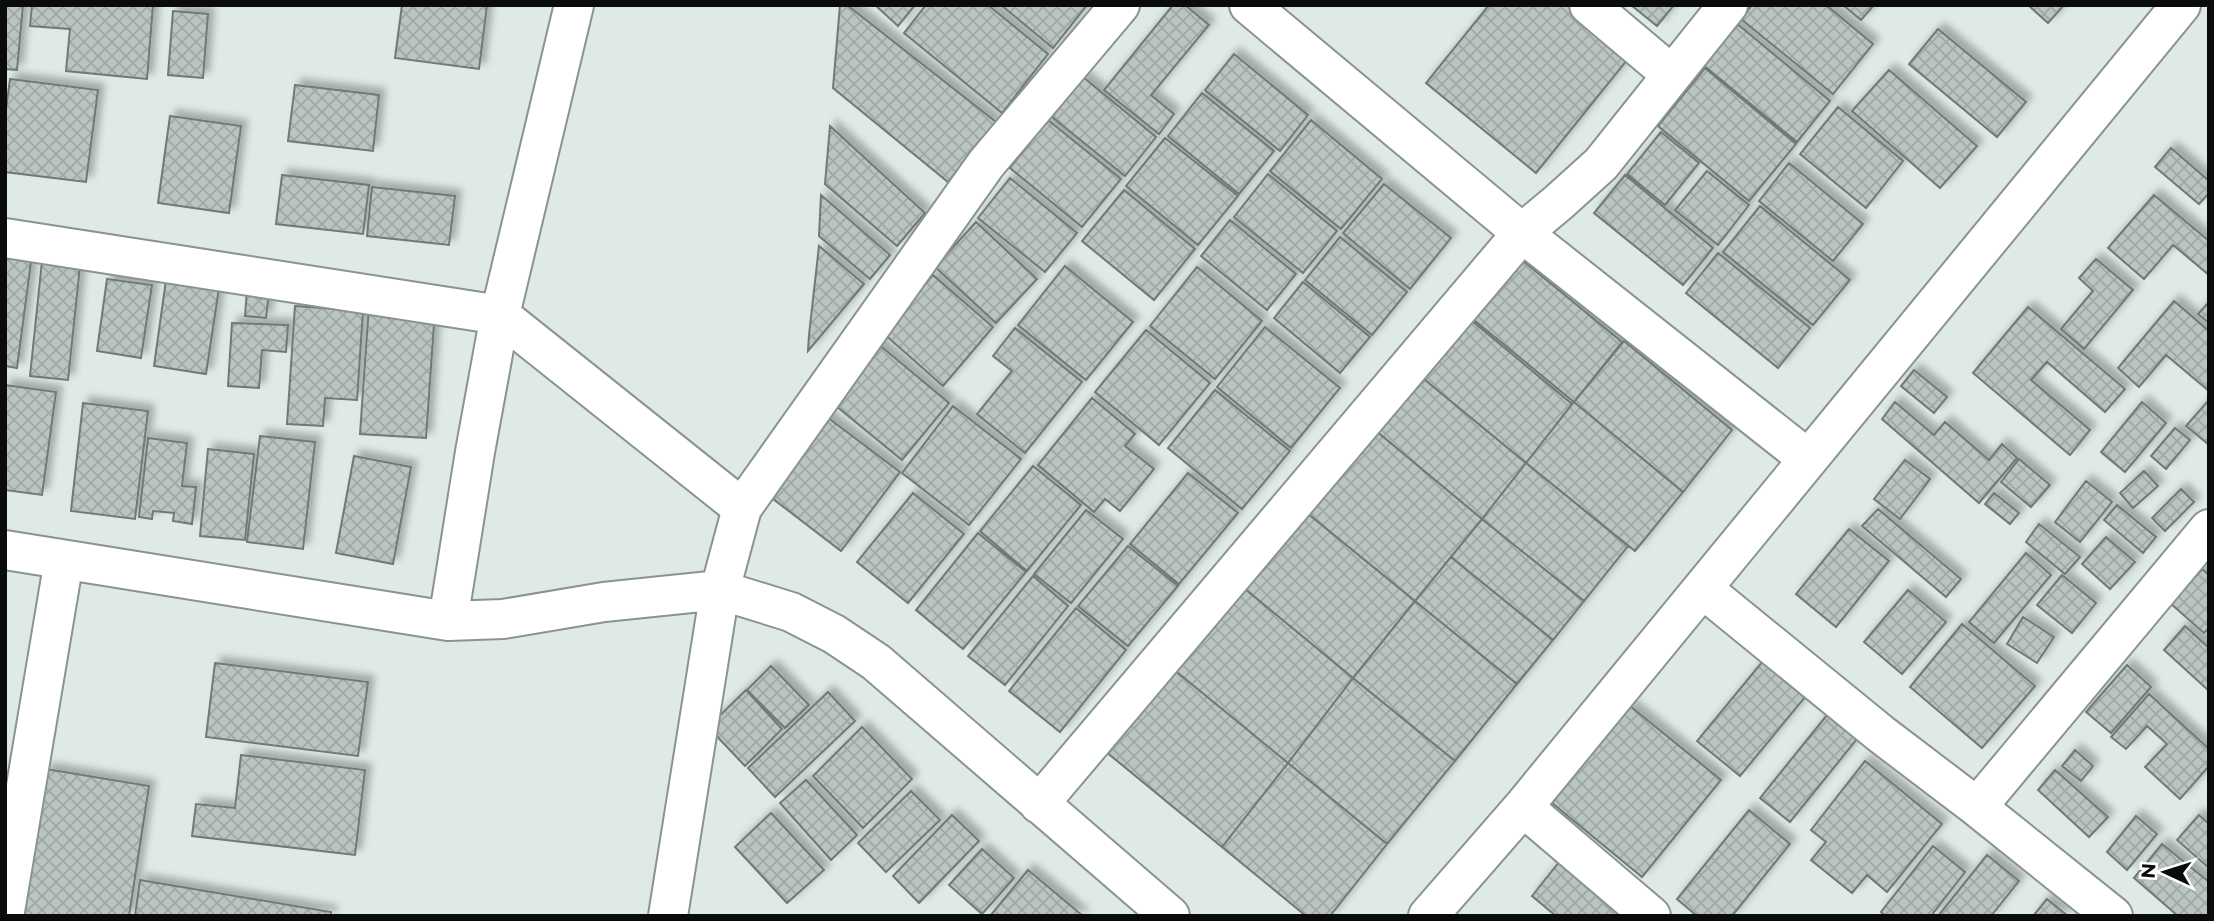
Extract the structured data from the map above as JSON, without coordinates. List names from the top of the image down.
{
  "north": "left"
}
